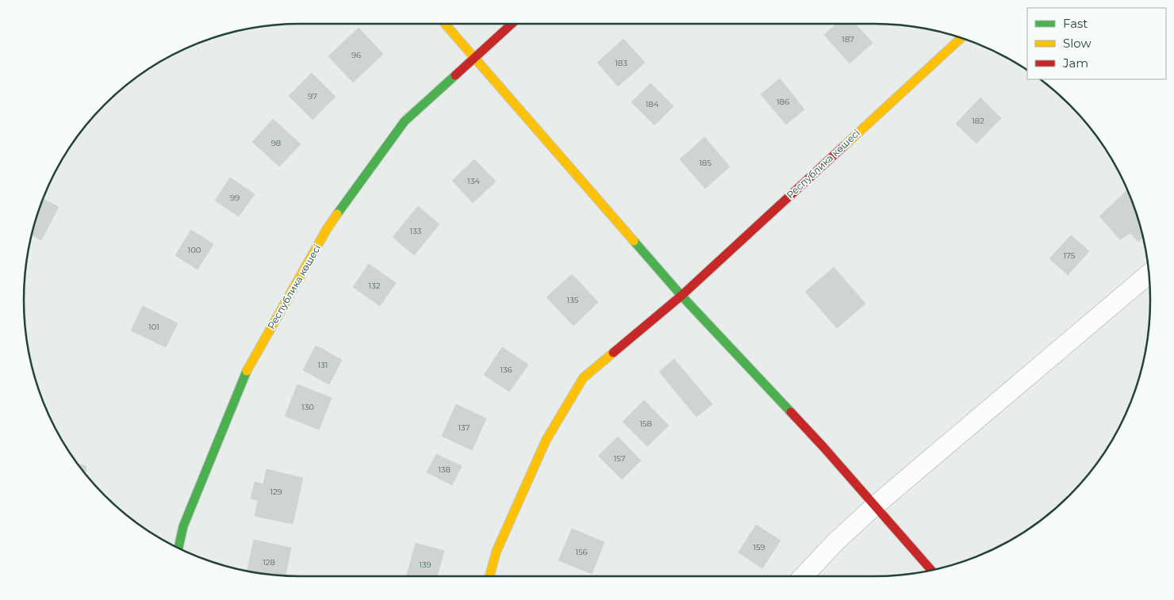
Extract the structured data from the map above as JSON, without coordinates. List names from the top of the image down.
{
  "streets": {
    "street": ["Республика көшесі"]
  },
  "house_numbers": [
    "187",
    "96",
    "183",
    "97",
    "186",
    "184",
    "182",
    "98",
    "185",
    "134",
    "99",
    "133",
    "100",
    "175",
    "132",
    "135",
    "101",
    "131",
    "136",
    "130",
    "158",
    "137",
    "157",
    "138",
    "129",
    "159",
    "156",
    "128",
    "139"
  ],
  "legend": ["Fast", "Slow", "Jam"]
}
